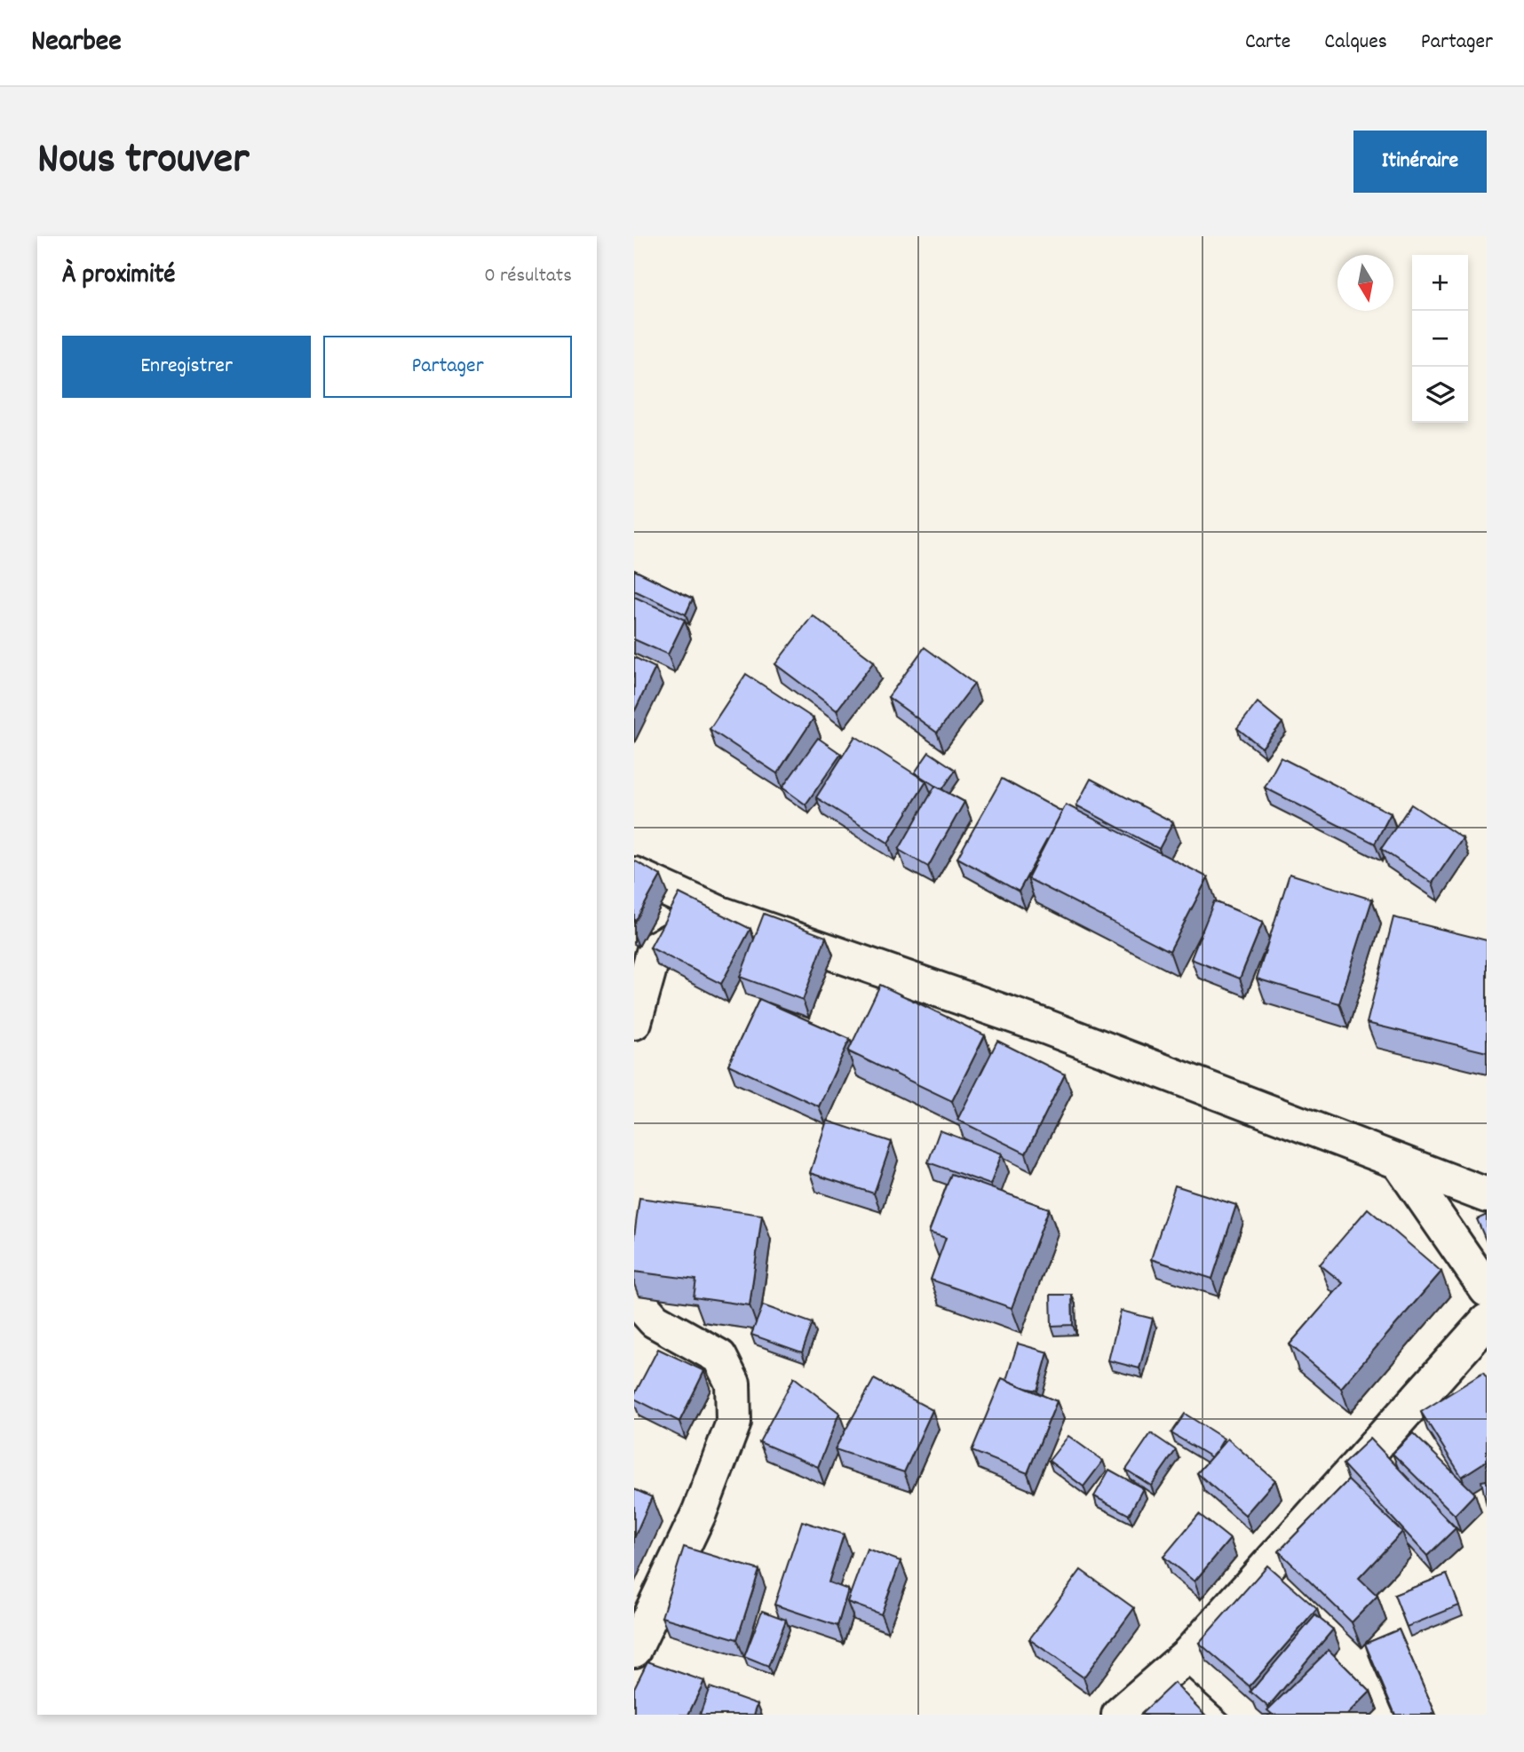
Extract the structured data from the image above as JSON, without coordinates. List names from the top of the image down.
{
  "north": "bottom",
  "page": {
    "header": "Nearbee",
    "nav": ["Carte", "Calques", "Partager"],
    "title": "Nous trouver",
    "buttons": [
      "Itinéraire",
      ["Enregistrer", "Partager"]
    ],
    "heading": ["À proximité", "0 résultats"],
    "map_buttons": ["+", "−"]
  }
}
